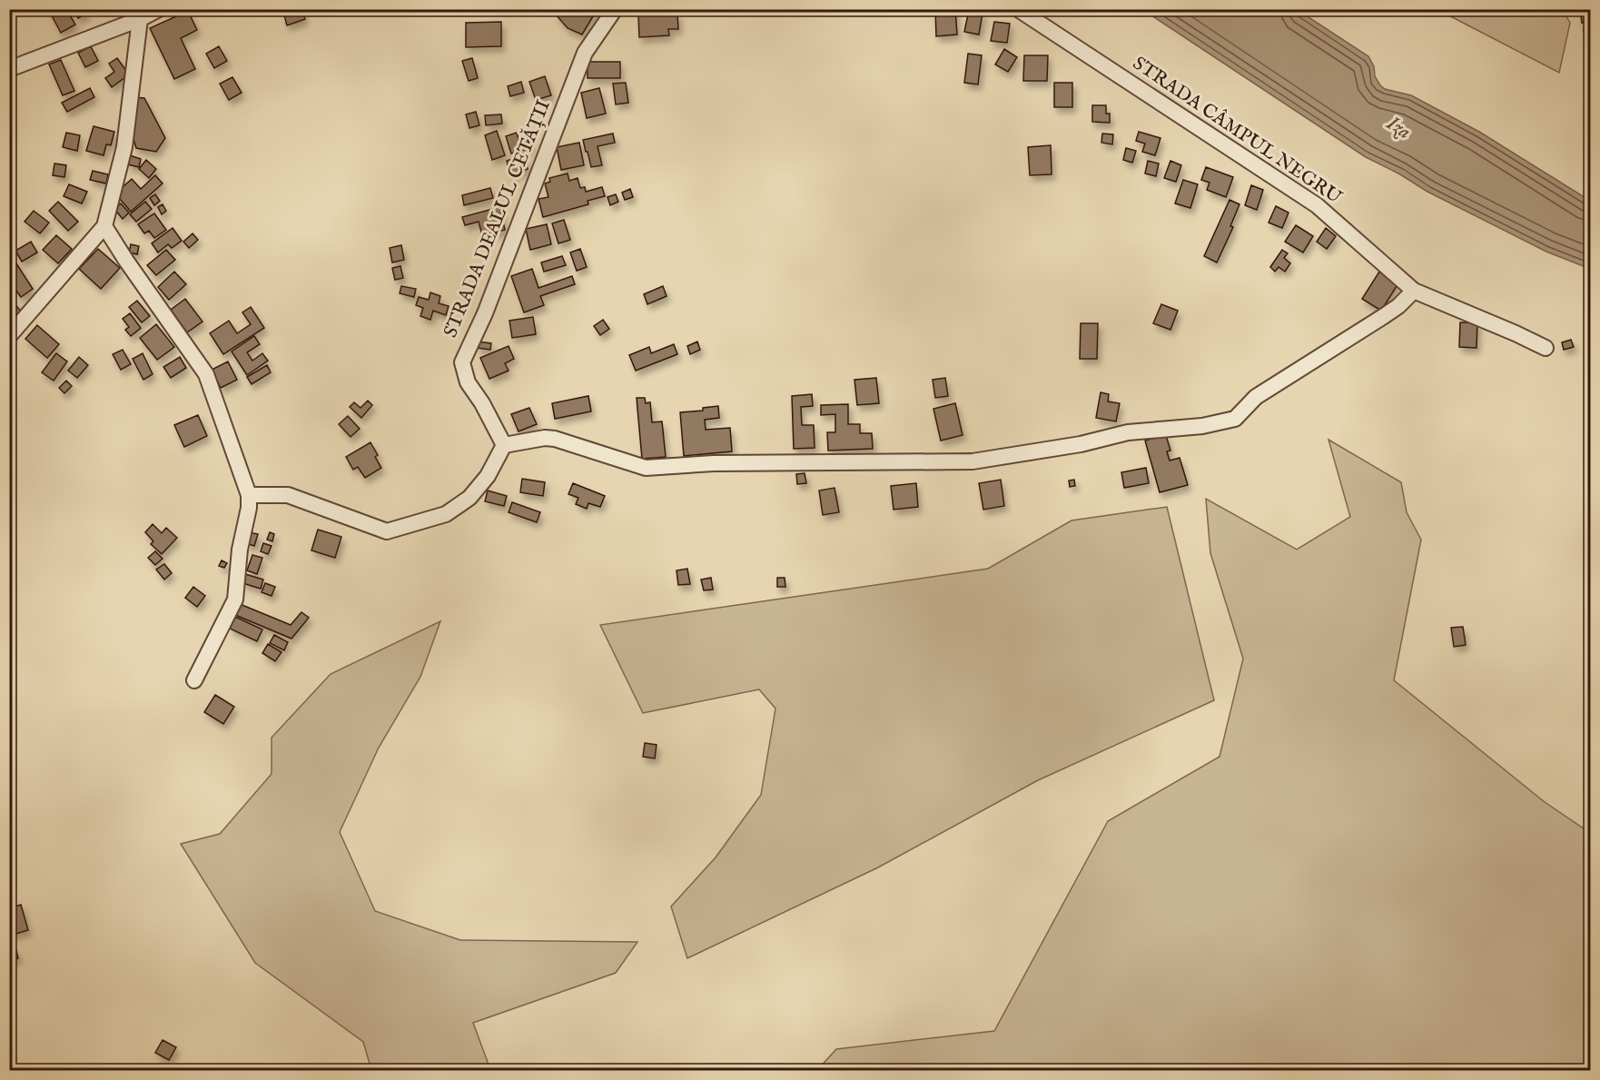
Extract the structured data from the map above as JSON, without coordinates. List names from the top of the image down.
{
  "streets": {
    "street": ["STRADA CÂMPUL NEGRU", "STRADA DEALUL CETĂȚII"]
  },
  "water": ["Iza"]
}
